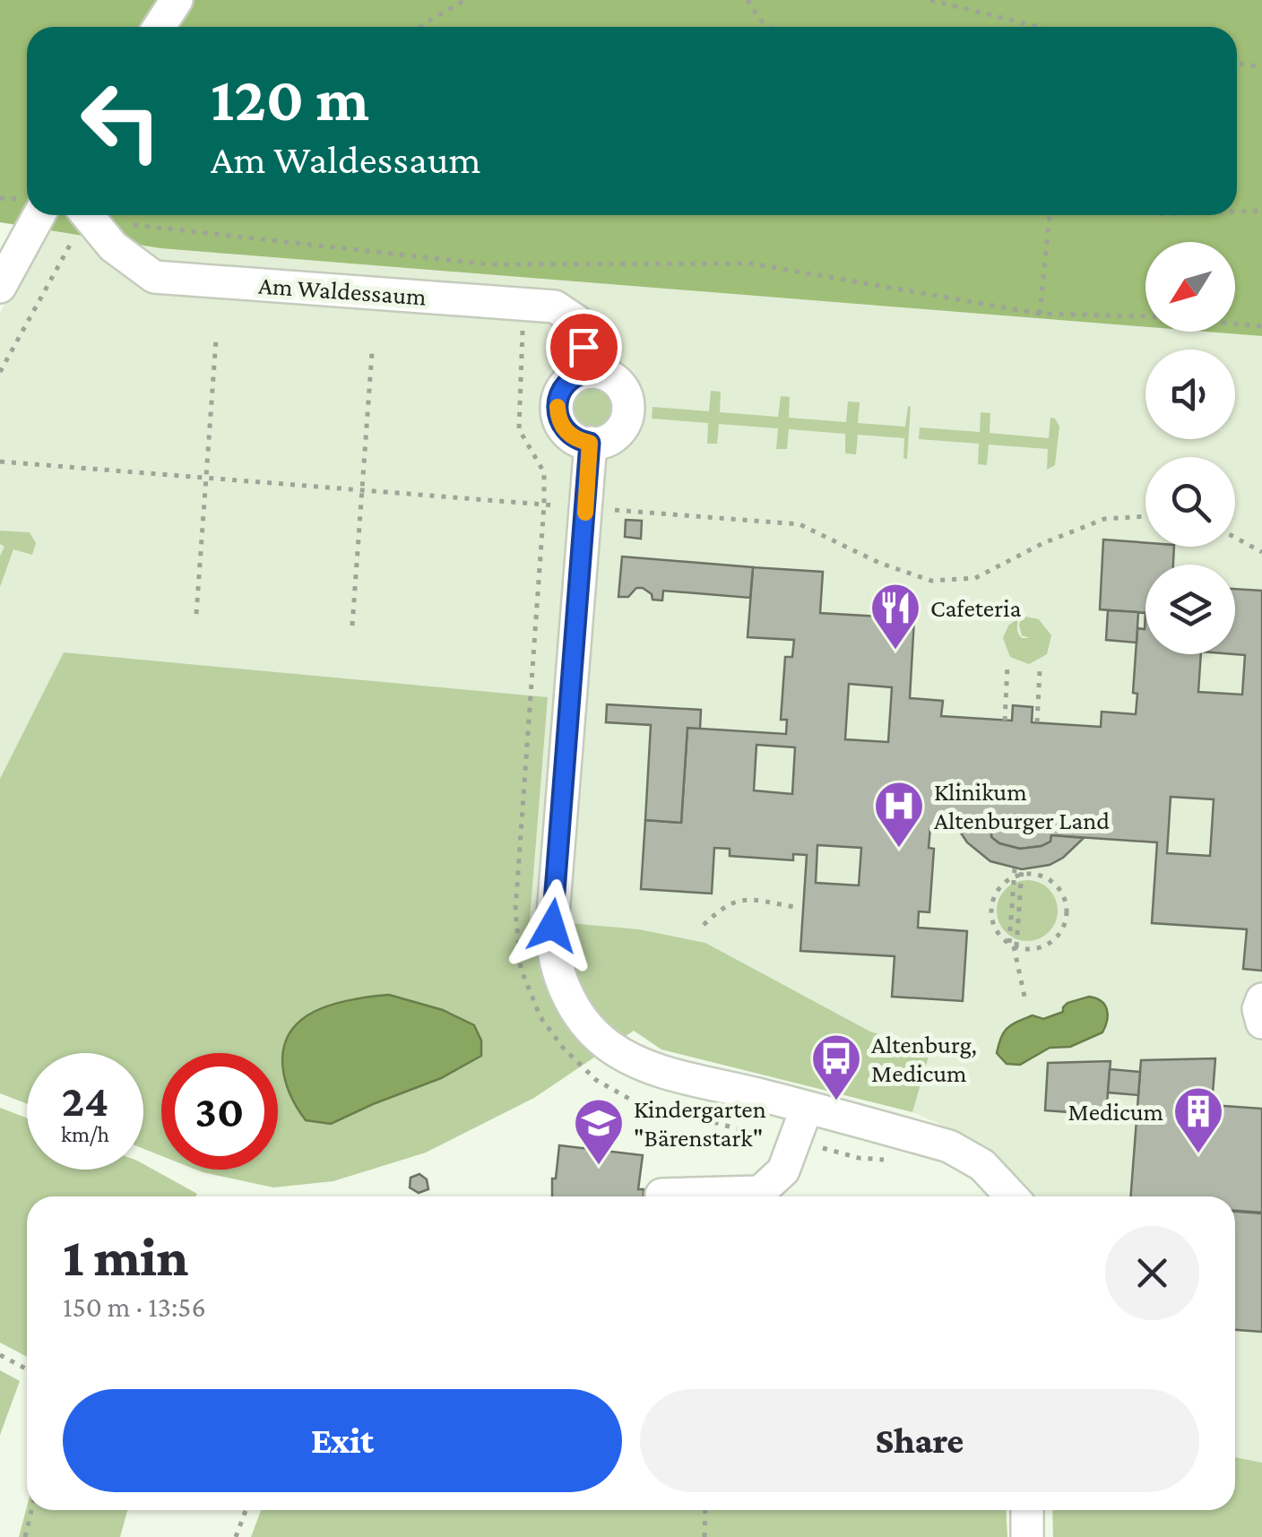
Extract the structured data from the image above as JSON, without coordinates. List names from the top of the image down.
{
  "streets": {
    "street": ["Am Waldessaum"]
  },
  "places": {
    "restaurant": ["Cafeteria"],
    "hospital": ["Klinikum Altenburger Land"],
    "bus stop": ["Altenburg, Medicum"],
    "building": ["Medicum"],
    "school or university": ["Kindergarten \"Bärenstark\""]
  },
  "north": "bottom left",
  "page": {
    "turn": ["120 m", "Am Waldessaum"],
    "speed": "24 km/h",
    "limit": "30",
    "heading": ["1 min", "150 m · 13:56"],
    "buttons": ["Exit", "Share"]
  }
}
